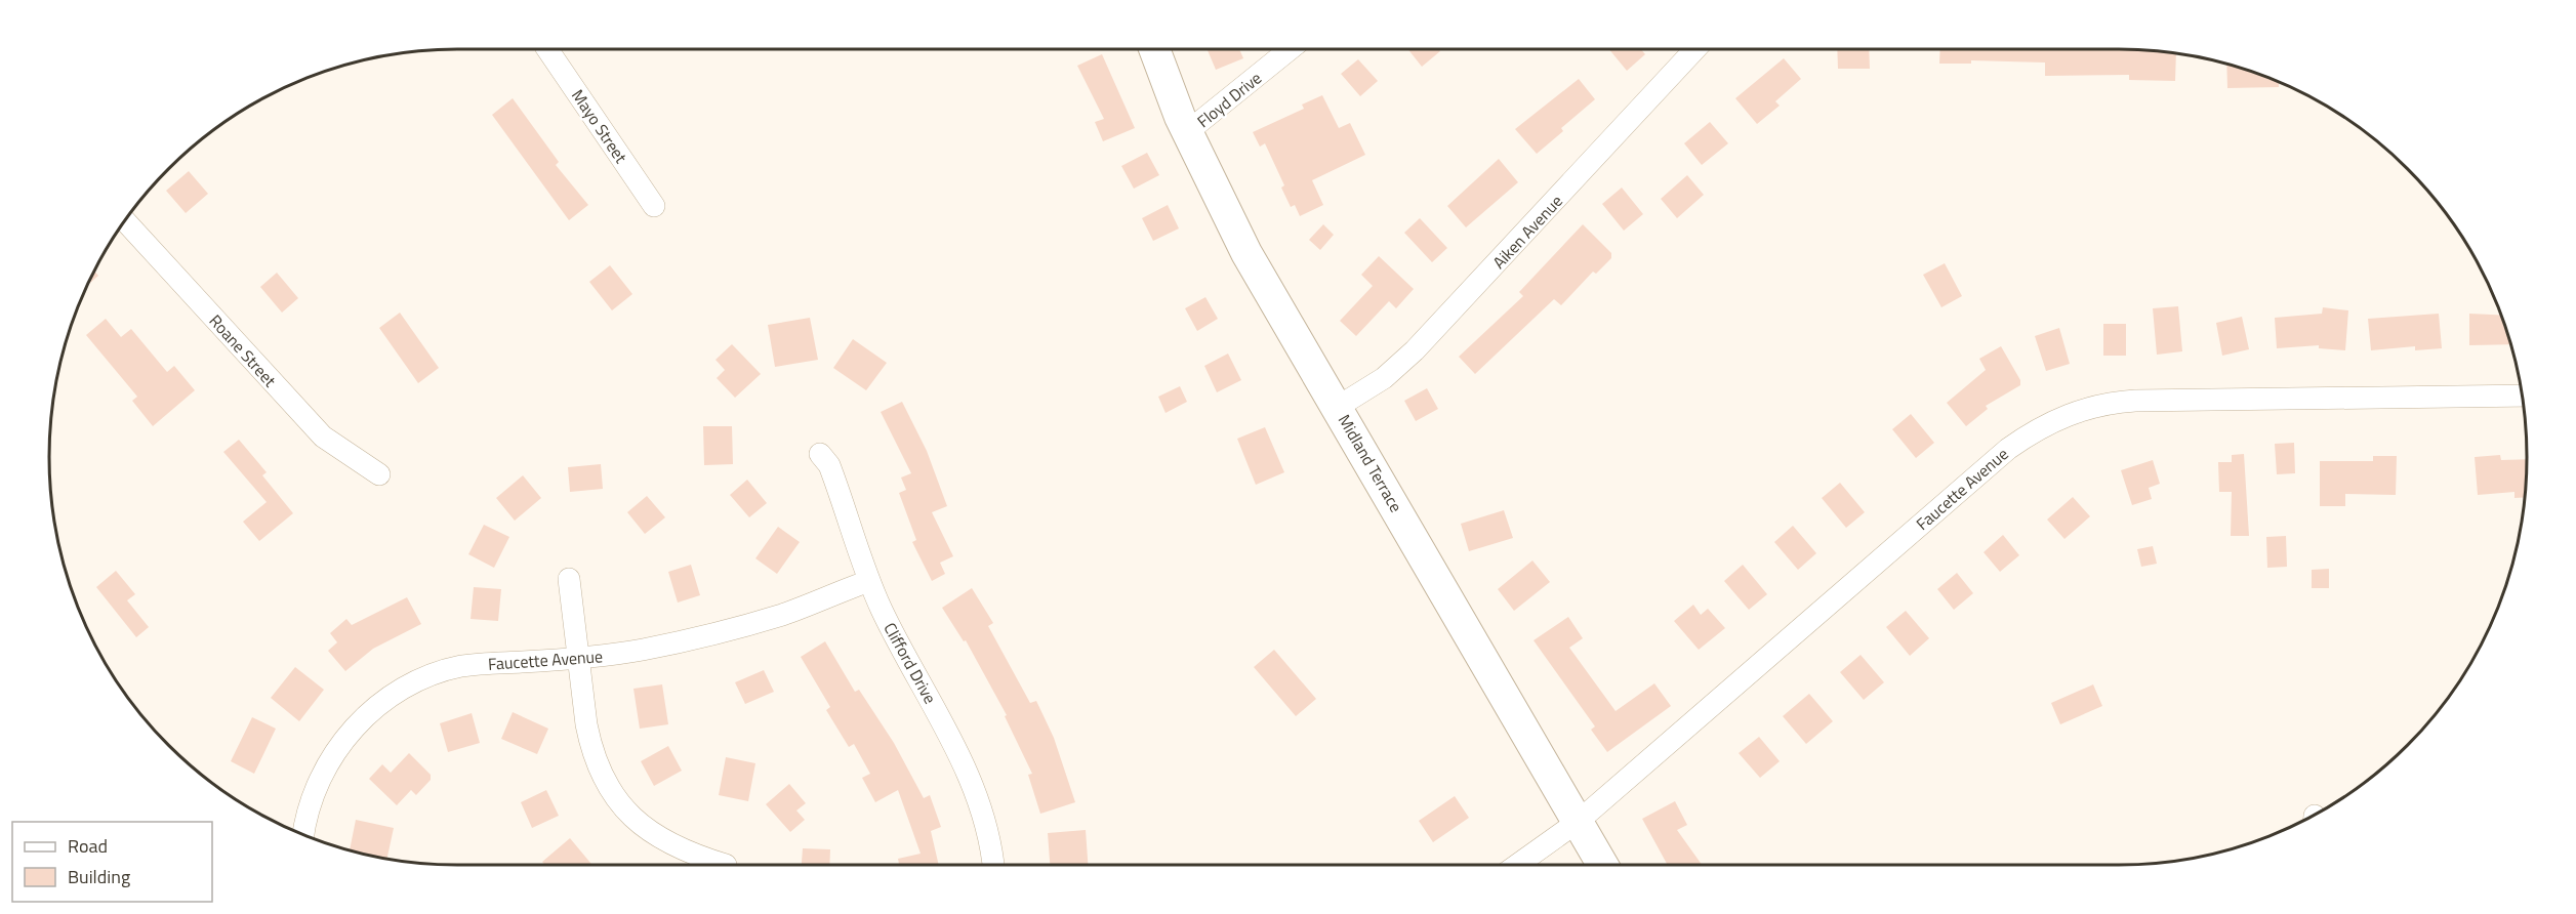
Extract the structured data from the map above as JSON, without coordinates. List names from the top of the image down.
{
  "streets": {
    "street": [
      "Floyd Drive",
      "Mayo Street",
      "Aiken Avenue",
      "Roane Street",
      "Midland Terrace",
      "Faucette Avenue",
      "Clifford Drive"
    ]
  },
  "crossings": [
    ["Floyd Drive", "Midland Terrace"],
    ["Aiken Avenue", "Midland Terrace"],
    ["Midland Terrace", "Faucette Avenue"],
    ["Faucette Avenue", "Clifford Drive"]
  ],
  "legend": ["Road", "Building"]
}
